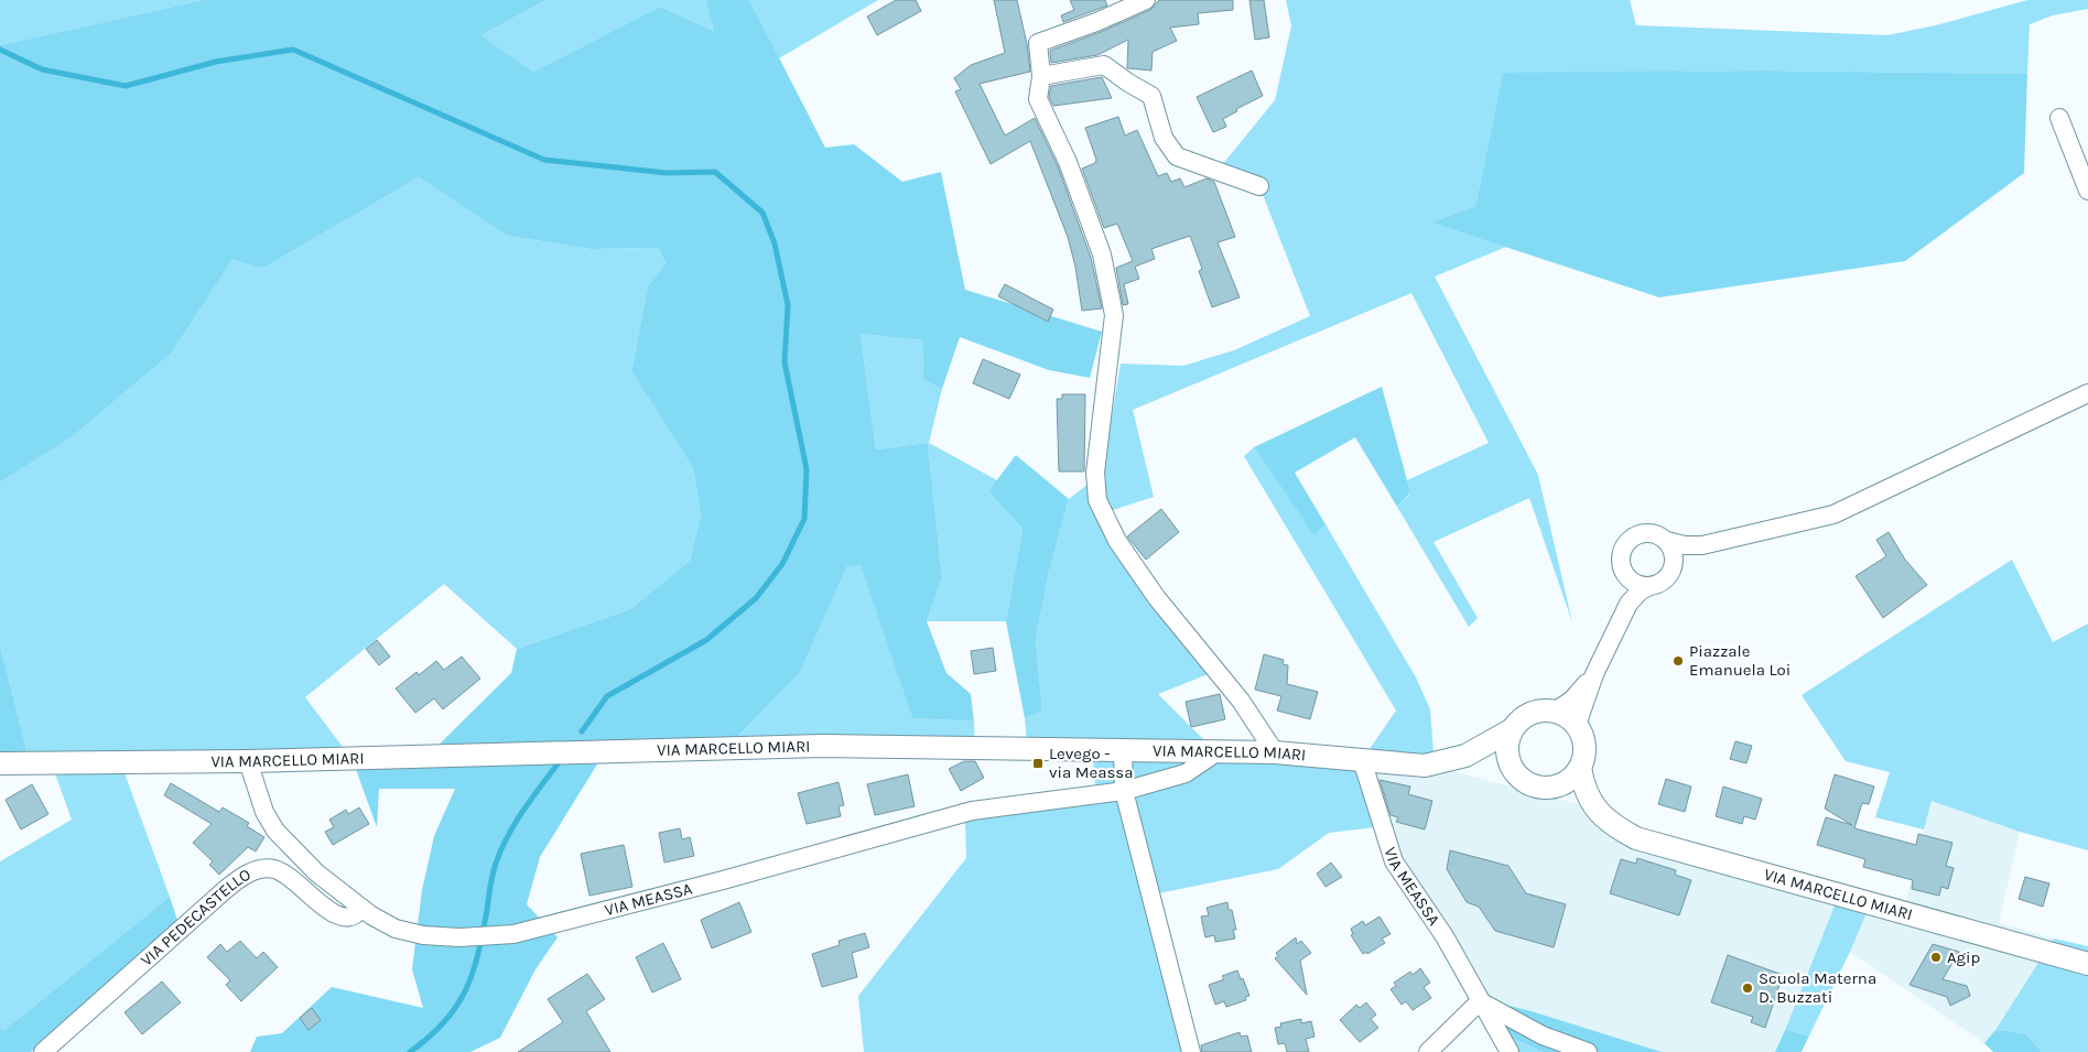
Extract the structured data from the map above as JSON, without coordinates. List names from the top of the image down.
{
  "streets": {
    "main road": ["VIA MARCELLO MIARI"],
    "street": ["VIA MEASSA", "VIA PEDECASTELLO"]
  },
  "crossings": [
    ["VIA MARCELLO MIARI", "VIA MEASSA"],
    ["VIA MEASSA", "VIA PEDECASTELLO"]
  ],
  "places": {
    "other": ["Piazzale Emanuela Loi", "Agip", "Scuola Materna D. Buzzati"],
    "transit": ["Levego - via Meassa"]
  }
}
